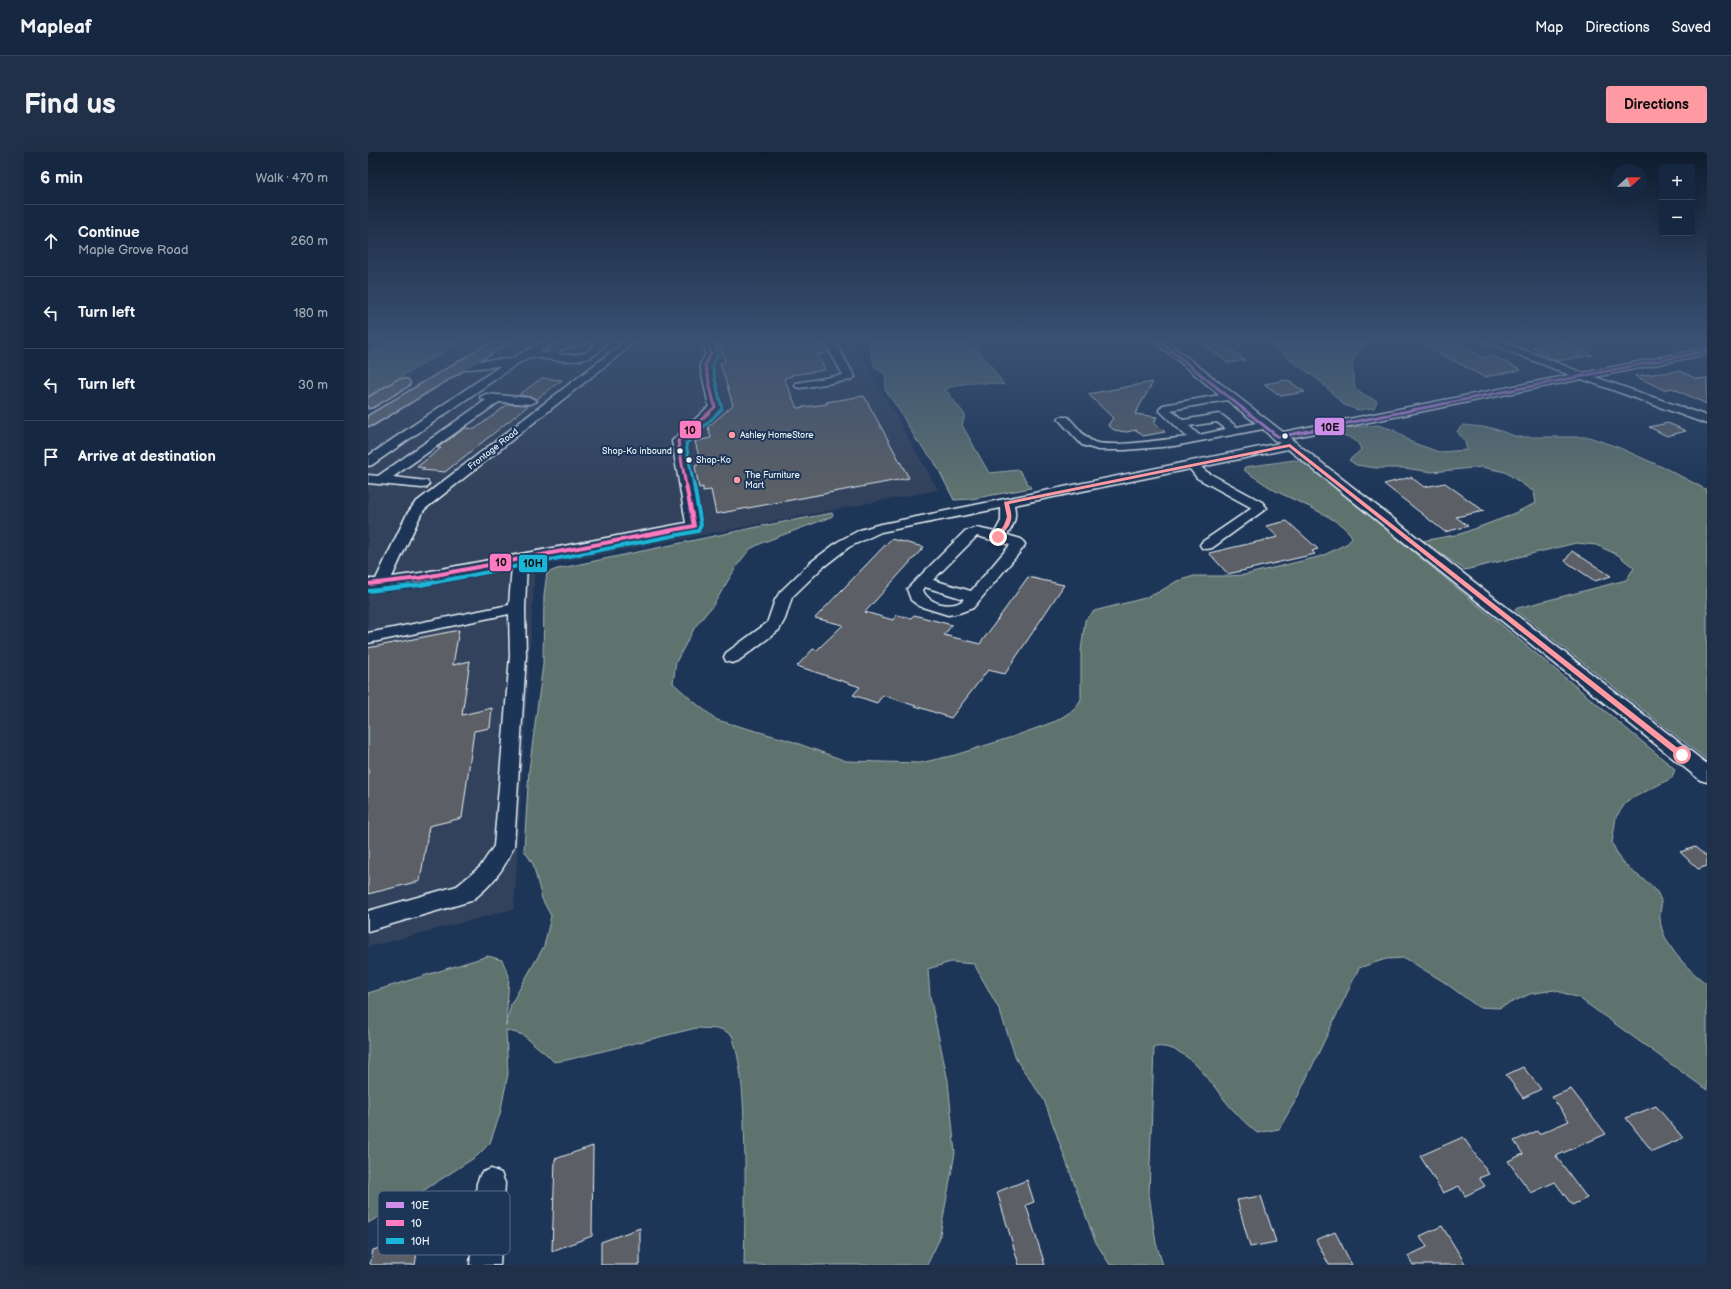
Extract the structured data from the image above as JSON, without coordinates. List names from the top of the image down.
{
  "streets": {
    "street": ["Frontage Road"]
  },
  "places": [
    "Ashley HomeStore",
    "Shop-Ko inbound",
    "Shop-Ko",
    "The Furniture Mart"
  ],
  "lines": ["transit line 10E", "transit line 10", "transit line 10H"],
  "legend": ["10E", "10", "10H"],
  "north": "right",
  "page": {
    "header": "Mapleaf",
    "nav": ["Map", "Directions", "Saved"],
    "buttons": "Directions",
    "title": "Find us",
    "heading": ["6 min", "Walk · 470 m"],
    "map_buttons": ["+", "−"],
    "list": [
      ["Continue", "Maple Grove Road", "260 m"],
      ["Turn left", "180 m"],
      ["Turn left", "30 m"],
      "Arrive at destination"
    ]
  }
}
